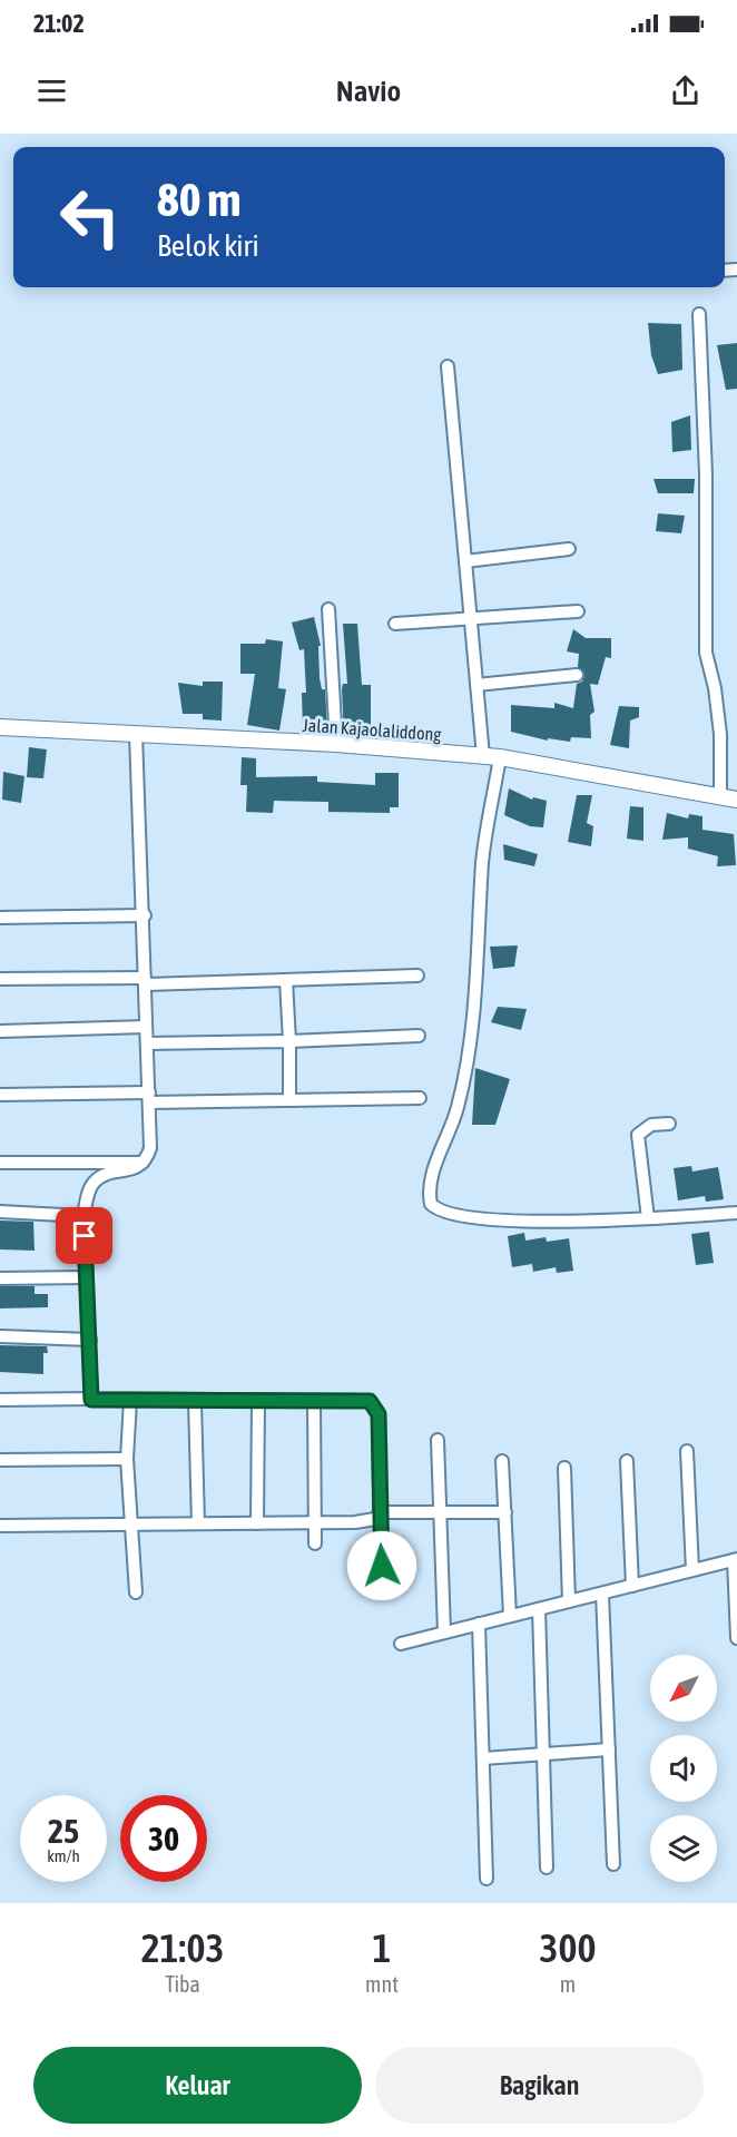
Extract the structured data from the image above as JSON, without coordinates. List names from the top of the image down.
{
  "streets": {
    "street": ["Jalan Kajaolaliddong"]
  },
  "north": "bottom left",
  "page": {
    "status": "21:02",
    "header": "Navio",
    "turn": ["80 m", "Belok kiri"],
    "speed": "25 km/h",
    "limit": "30",
    "eta": [
      "21:03",
      "Tiba",
      "1",
      "mnt",
      "300",
      "m"
    ],
    "buttons": ["Keluar", "Bagikan"]
  }
}
